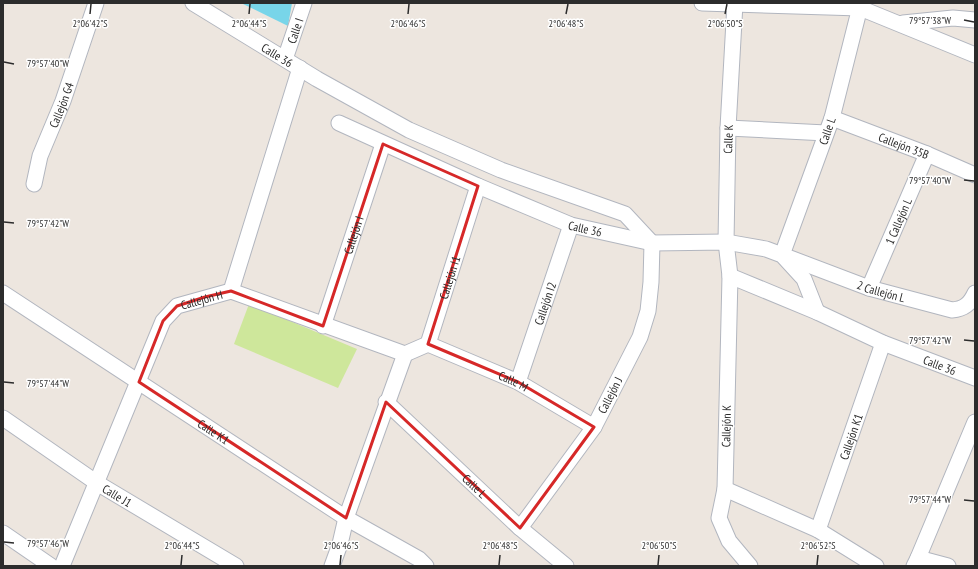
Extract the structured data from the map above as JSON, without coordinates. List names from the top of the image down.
{
  "streets": {
    "street": [
      "Calle I",
      "Calle 36",
      "Callejón G4",
      "Calle L",
      "Calle K",
      "Callejón 35B",
      "1 Callejón L",
      "Callejón I",
      "Callejón I1",
      "2 Callejón L",
      "Callejón H",
      "Callejón I2",
      "Calle M",
      "Callejón J",
      "Callejón K",
      "Calle K1",
      "Callejón K1",
      "Calle J1"
    ]
  },
  "crossings": [
    ["Calle I", "Calle 36"],
    ["Calle 36", "Calle L"],
    ["Calle 36", "Calle K"],
    ["Calle 36", "Callejón I"],
    ["Calle 36", "Callejón I1"],
    ["Calle 36", "2 Callejón L"],
    ["Calle 36", "Callejón H"],
    ["Calle 36", "Callejón I2"],
    ["Calle 36", "Callejón J"],
    ["Calle 36", "Callejón K"],
    ["Calle 36", "Callejón K1"],
    ["Calle L", "Callejón 35B"],
    ["Calle L", "2 Callejón L"],
    ["Calle L", "Callejón J"],
    ["Calle K", "Callejón K"],
    ["Callejón 35B", "1 Callejón L"],
    ["1 Callejón L", "2 Callejón L"],
    ["Callejón I1", "Calle M"],
    ["Callejón H", "Calle K1"],
    ["Callejón H", "Calle J1"],
    ["Callejón I2", "Calle M"],
    ["Calle M", "Callejón J"]
  ],
  "coordinates": [
    "79°57'38\"W",
    "2°06'42\"S",
    "2°06'44\"S",
    "2°06'46\"S",
    "2°06'48\"S",
    "2°06'50\"S",
    "79°57'40\"W",
    "79°57'42\"W",
    "79°57'44\"W",
    "79°57'46\"W",
    "2°06'52\"S"
  ]
}
